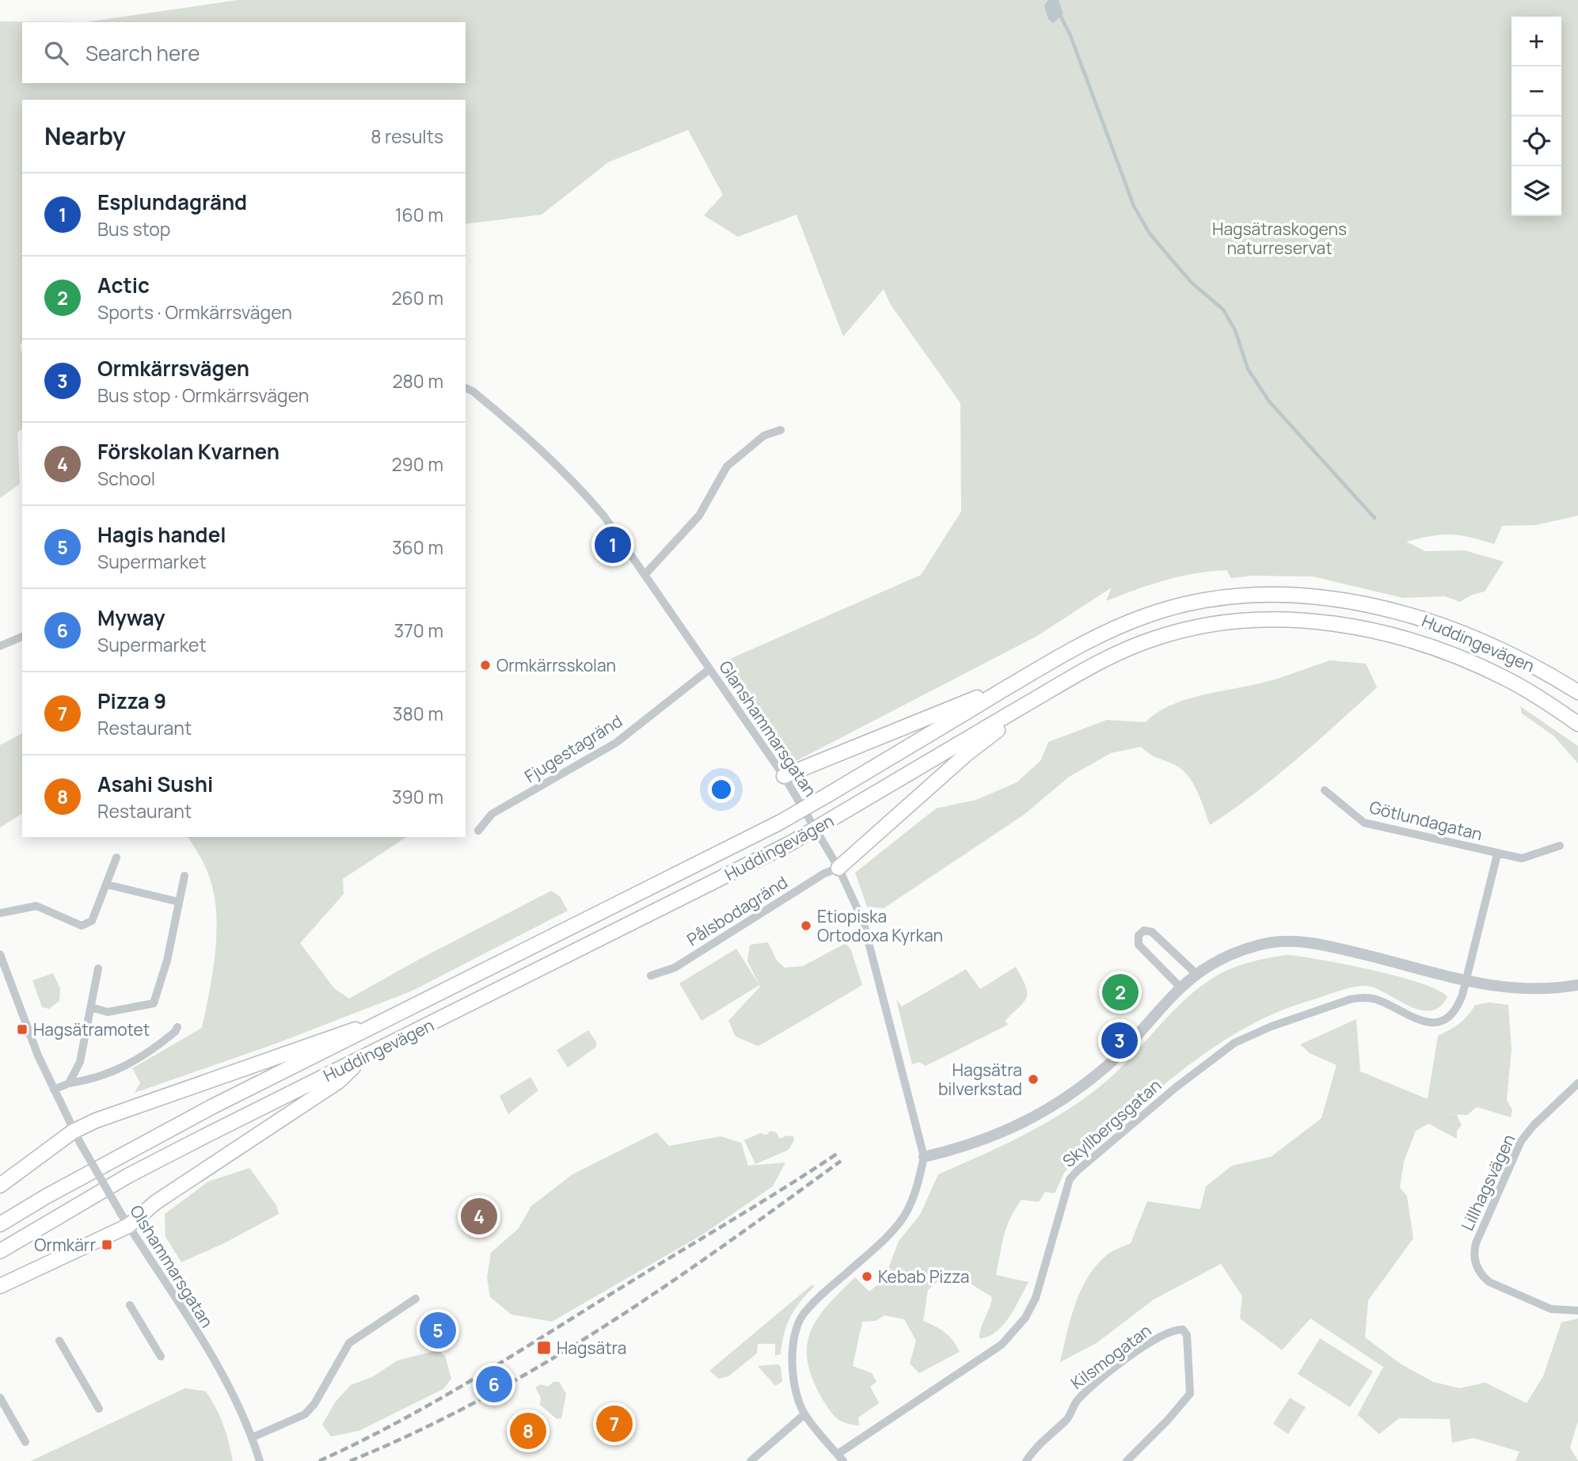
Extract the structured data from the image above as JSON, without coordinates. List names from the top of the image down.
{
  "streets": {
    "main road": ["Huddingevägen"],
    "street": [
      "Glanshammarsgatan",
      "Fjugestagränd",
      "Götlundagatan",
      "Pålsbodagränd",
      "Skyllbergsgatan",
      "Lillhagsvägen",
      "Olshammarsgatan",
      "Kilsmogatan"
    ]
  },
  "crossings": [
    ["Glanshammarsgatan", "Fjugestagränd"],
    ["Glanshammarsgatan", "Pålsbodagränd"],
    ["Glanshammarsgatan", "Skyllbergsgatan"],
    ["Götlundagatan", "Skyllbergsgatan"]
  ],
  "parks": ["Hagsätraskogens naturreservat"],
  "places": {
    "other": [
      "Ormkärrsskolan",
      "Etiopiska Ortodoxa Kyrkan",
      "Hagsätra bilverkstad",
      "Kebab Pizza"
    ],
    "transit": ["Hagsätramotet", "Ormkärr", "Hagsätra"]
  },
  "page": {
    "map_buttons": ["+", "−"],
    "search": "Search here",
    "heading": ["Nearby", "8 results"],
    "list": [
      {
        "mark": "1",
        "name": "Esplundagränd",
        "note": "Bus stop",
        "value": "160 m"
      },
      {
        "mark": "2",
        "name": "Actic",
        "note": "Sports · Ormkärrsvägen",
        "value": "260 m"
      },
      {
        "mark": "3",
        "name": "Ormkärrsvägen",
        "note": "Bus stop · Ormkärrsvägen",
        "value": "280 m"
      },
      {
        "mark": "4",
        "name": "Förskolan Kvarnen",
        "note": "School",
        "value": "290 m"
      },
      {
        "mark": "5",
        "name": "Hagis handel",
        "note": "Supermarket",
        "value": "360 m"
      },
      {
        "mark": "6",
        "name": "Myway",
        "note": "Supermarket",
        "value": "370 m"
      },
      {
        "mark": "7",
        "name": "Pizza 9",
        "note": "Restaurant",
        "value": "380 m"
      },
      {
        "mark": "8",
        "name": "Asahi Sushi",
        "note": "Restaurant",
        "value": "390 m"
      }
    ],
    "pins": [
      "1",
      "2",
      "3",
      "4",
      "5",
      "6",
      "7",
      "8"
    ]
  }
}
